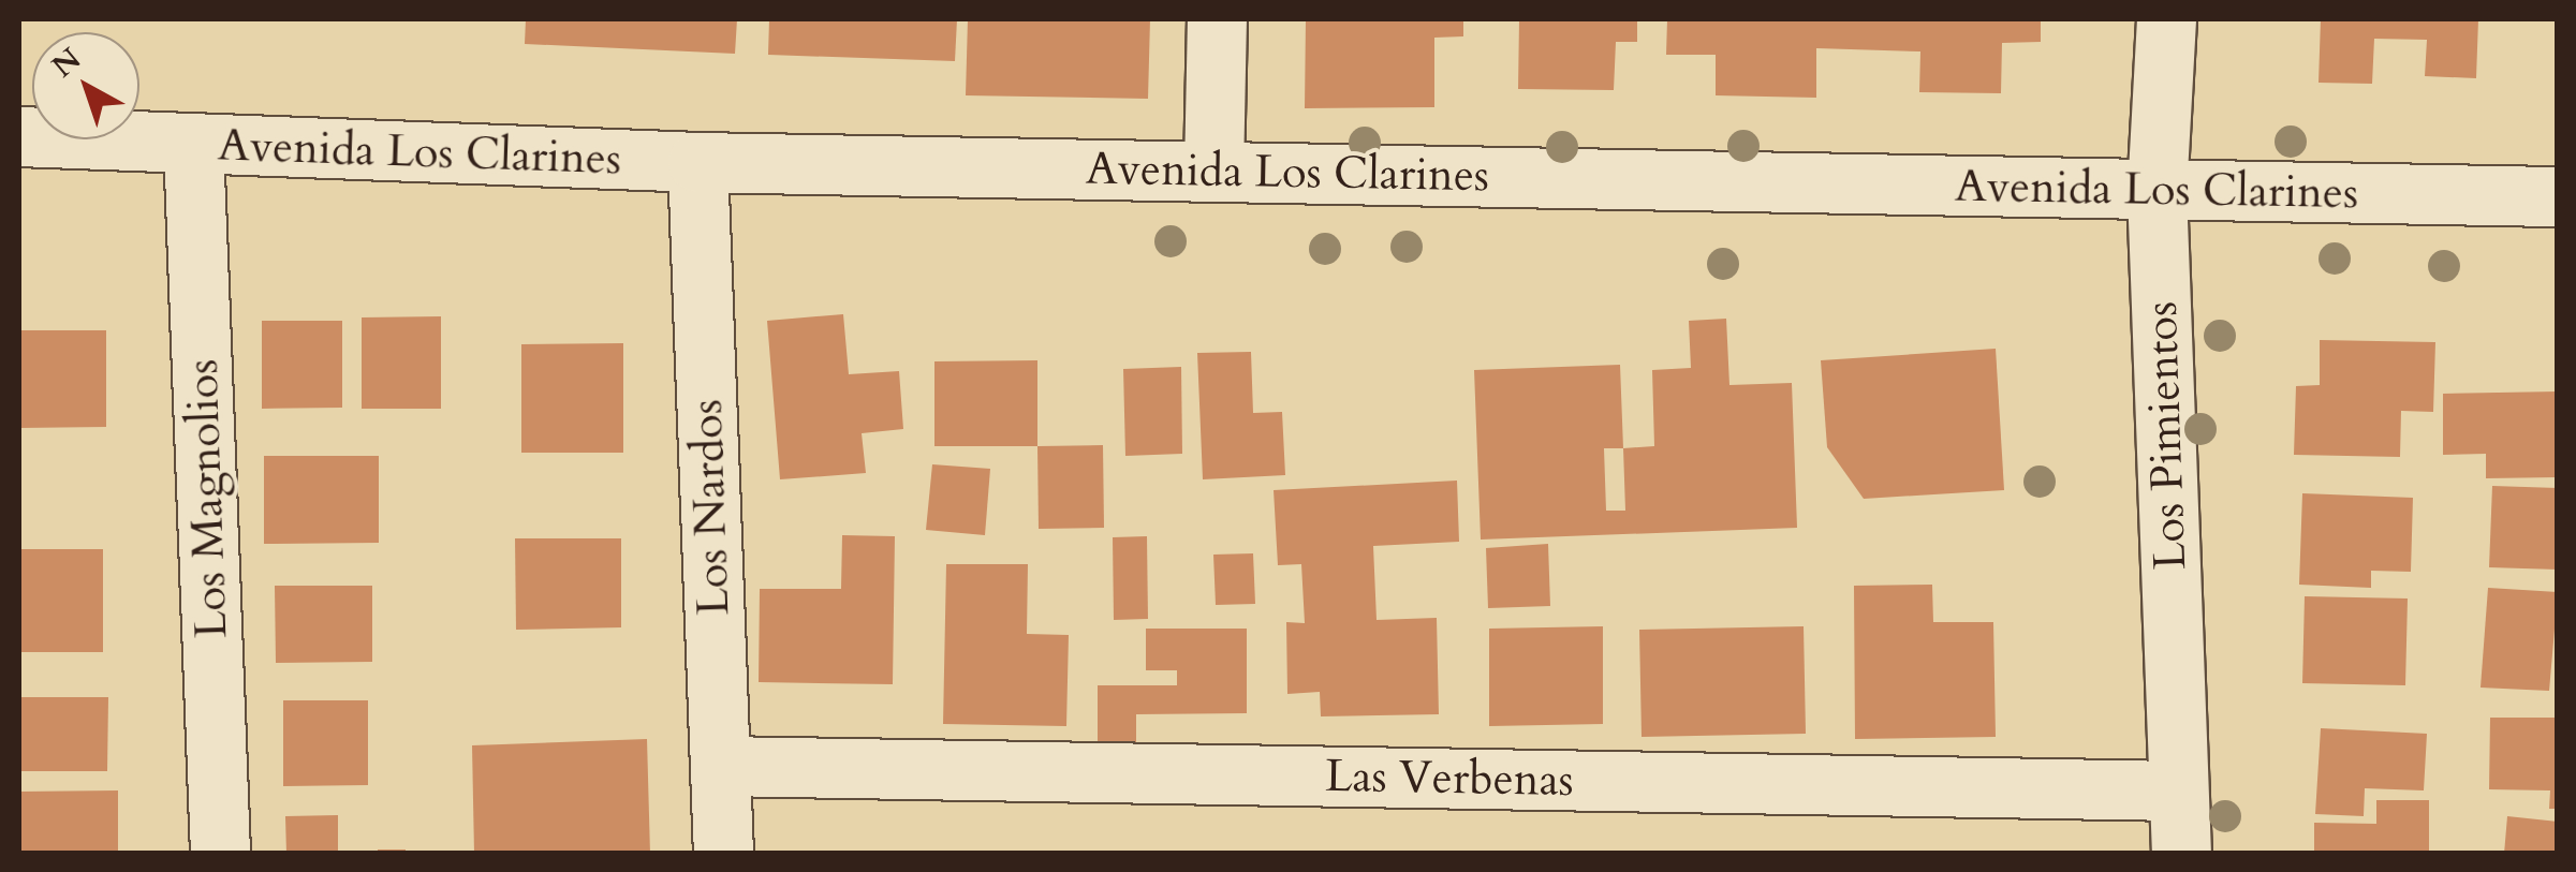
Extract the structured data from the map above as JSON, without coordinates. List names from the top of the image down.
{
  "streets": {
    "main road": [
      "Avenida Los Clarines",
      "Los Pimientos",
      "Los Magnolios",
      "Los Nardos",
      "Las Verbenas"
    ]
  },
  "crossings": [
    ["Avenida Los Clarines", "Los Pimientos"],
    ["Avenida Los Clarines", "Los Magnolios"],
    ["Avenida Los Clarines", "Los Nardos"],
    ["Los Pimientos", "Las Verbenas"],
    ["Los Nardos", "Las Verbenas"]
  ],
  "north": "top left"
}
